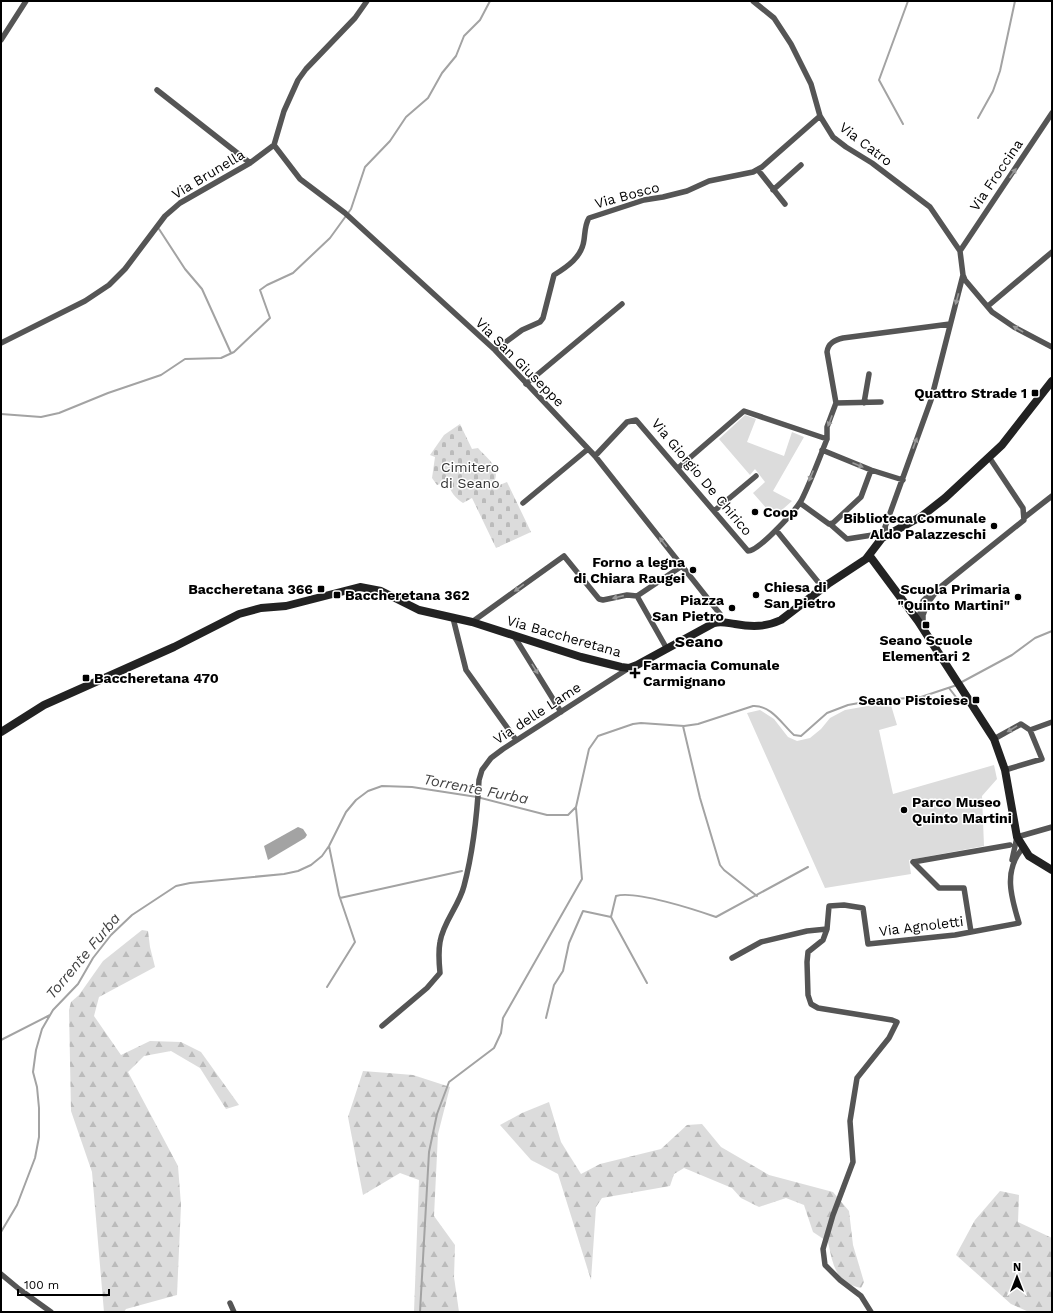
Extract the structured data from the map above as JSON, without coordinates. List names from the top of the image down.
{
  "streets": {
    "street": [
      "Via Catro",
      "Via Brunella",
      "Via Froccina",
      "Via Bosco",
      "Via San Giuseppe",
      "Via Giorgio De Chirico",
      "Via Baccheretana",
      "Via delle Lame",
      "Via Agnoletti"
    ]
  },
  "crossings": [
    ["Via Catro", "Via Froccina"],
    ["Via Catro", "Via Bosco"],
    ["Via Brunella", "Via San Giuseppe"],
    ["Via Bosco", "Via San Giuseppe"],
    ["Via San Giuseppe", "Via Giorgio De Chirico"],
    ["Via San Giuseppe", "Via Baccheretana"],
    ["Via Baccheretana", "Via delle Lame"]
  ],
  "one_way": ["Via Froccina"],
  "districts": ["Seano"],
  "water": ["Torrente Furba"],
  "parks": ["Cimitero di Seano"],
  "places": {
    "transit": [
      "Quattro Strade 1",
      "Baccheretana 366",
      "Baccheretana 362",
      "Seano Scuole Elementari 2",
      "Baccheretana 470",
      "Seano Pistoiese"
    ],
    "other": [
      "Coop",
      "Biblioteca Comunale Aldo Palazzeschi",
      "Forno a legna di Chiara Raugei",
      "Chiesa di San Pietro",
      "Scuola Primaria \"Quinto Martini\"",
      "Piazza San Pietro",
      "Parco Museo Quinto Martini"
    ],
    "health": ["Farmacia Comunale Carmignano"]
  },
  "scale_bar": "100 m",
  "north": "top"
}
